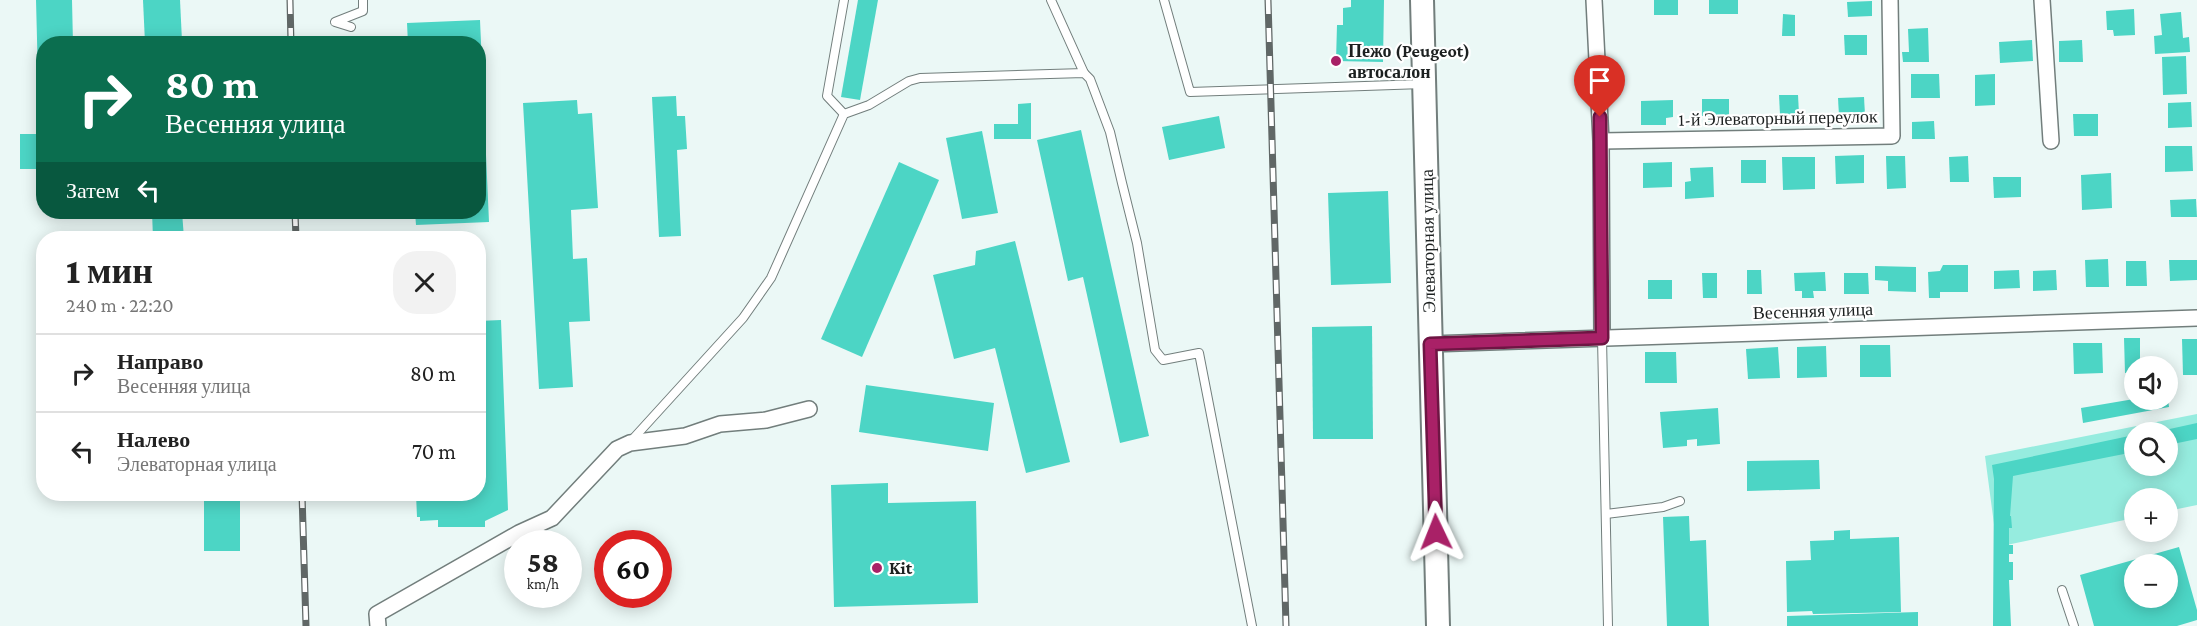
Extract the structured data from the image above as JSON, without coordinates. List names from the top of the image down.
{
  "streets": {
    "main road": ["Элеваторная улица"],
    "street": ["1-й Элеваторный переулок", "Весенняя улица"]
  },
  "crossings": [
    ["Элеваторная улица", "Весенняя улица"]
  ],
  "places": ["Пежо (Peugeot) автосалон", "Kit"],
  "page": {
    "turn": ["80 m", "Весенняя улица"],
    "then": "Затем",
    "heading": ["1 мин", "240 m · 22:20"],
    "list": [
      {
        "name": "Направо",
        "note": "Весенняя улица",
        "value": "80 m"
      },
      {
        "name": "Налево",
        "note": "Элеваторная улица",
        "value": "70 m"
      }
    ],
    "map_buttons": ["+", "−"],
    "speed": "58 km/h",
    "limit": "60"
  }
}
